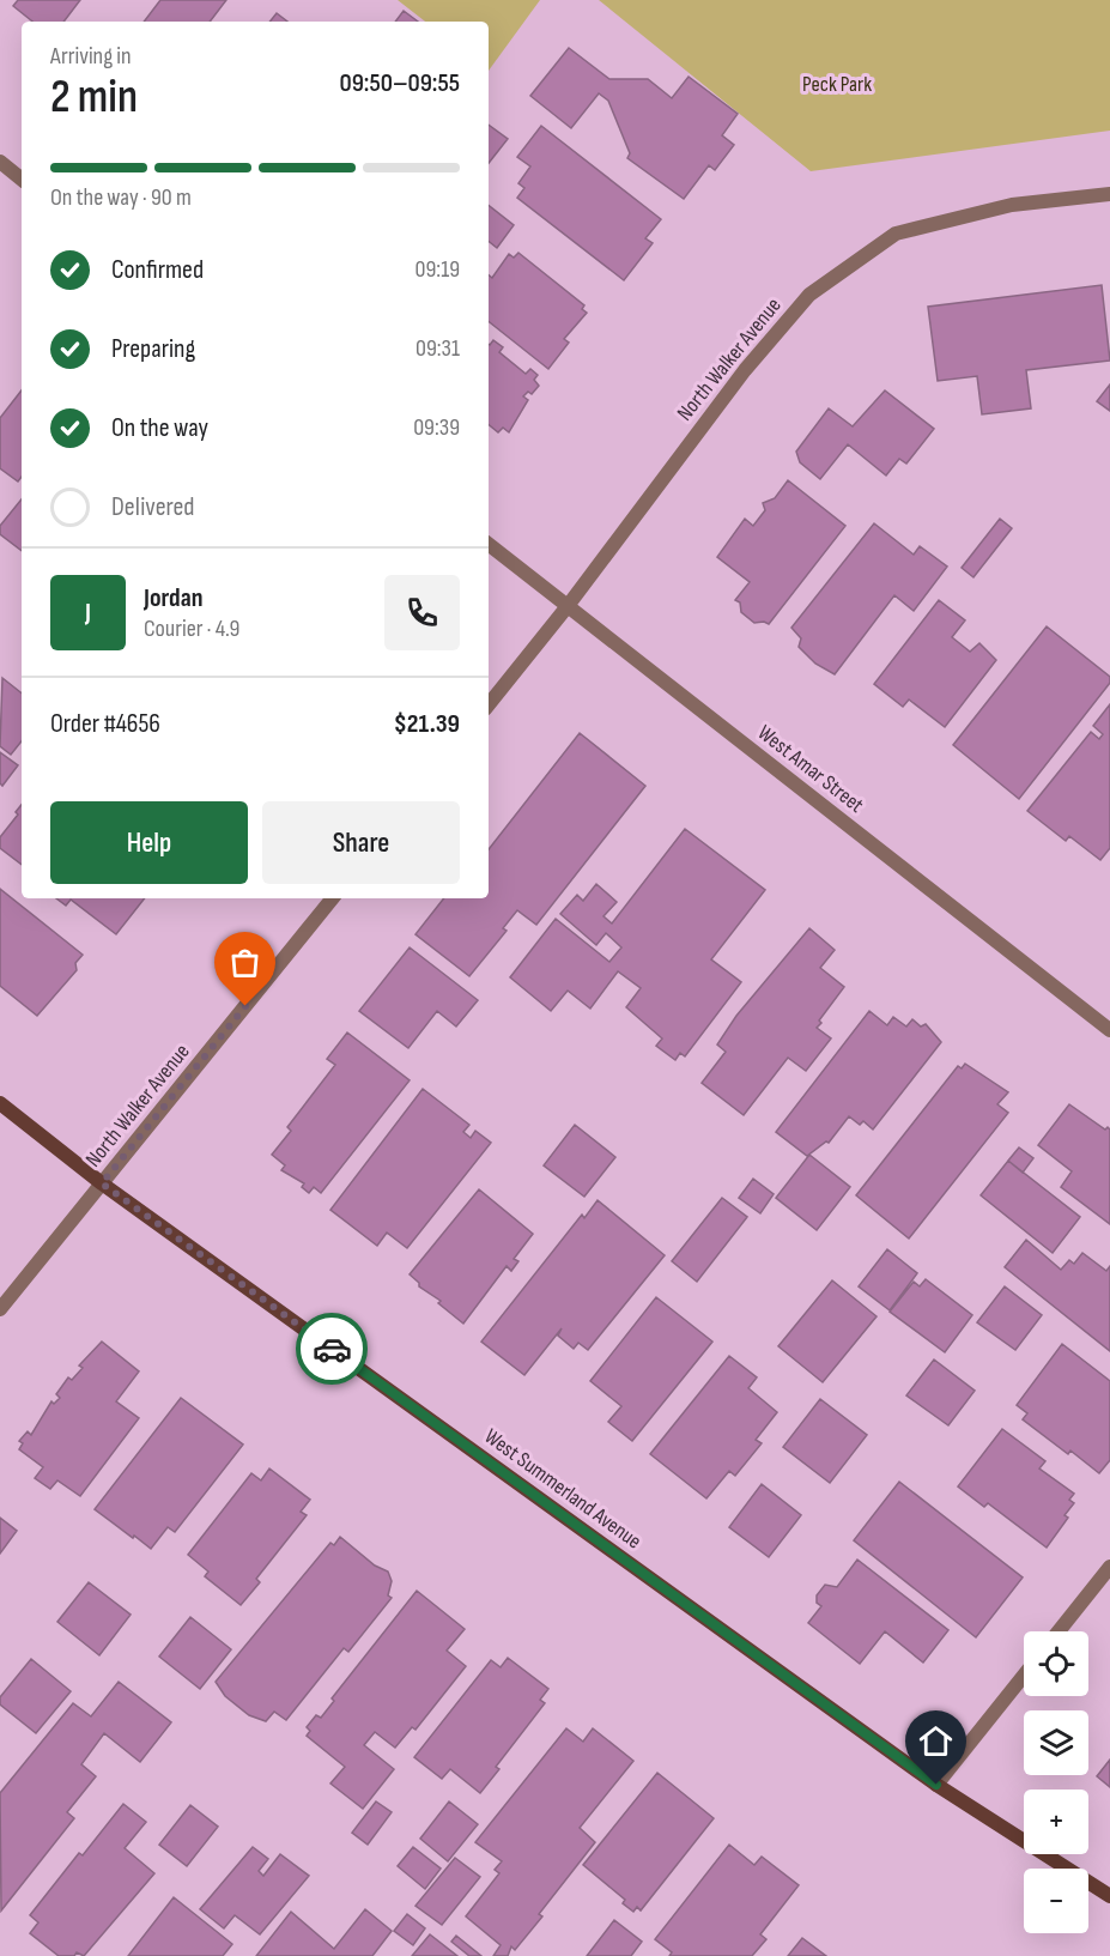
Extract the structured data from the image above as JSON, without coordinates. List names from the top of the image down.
{
  "streets": {
    "main road": ["West Summerland Avenue"],
    "street": ["North Walker Avenue", "West Amar Street"]
  },
  "crossings": [
    ["North Walker Avenue", "West Amar Street"],
    ["North Walker Avenue", "West Summerland Avenue"]
  ],
  "parks": ["Peck Park"],
  "page": {
    "heading": ["2 min", "Arriving in", "09:50–09:55"],
    "panel": [
      "Jordan",
      "Courier · 4.9",
      "Order #4656",
      "$21.39"
    ],
    "bar": "On the way · 90 m",
    "list": [
      ["Confirmed", "09:19"],
      ["Preparing", "09:31"],
      ["On the way", "09:39"],
      "Delivered"
    ],
    "round": "J",
    "buttons": ["Help", "Share"],
    "map_buttons": ["+", "−"]
  }
}
